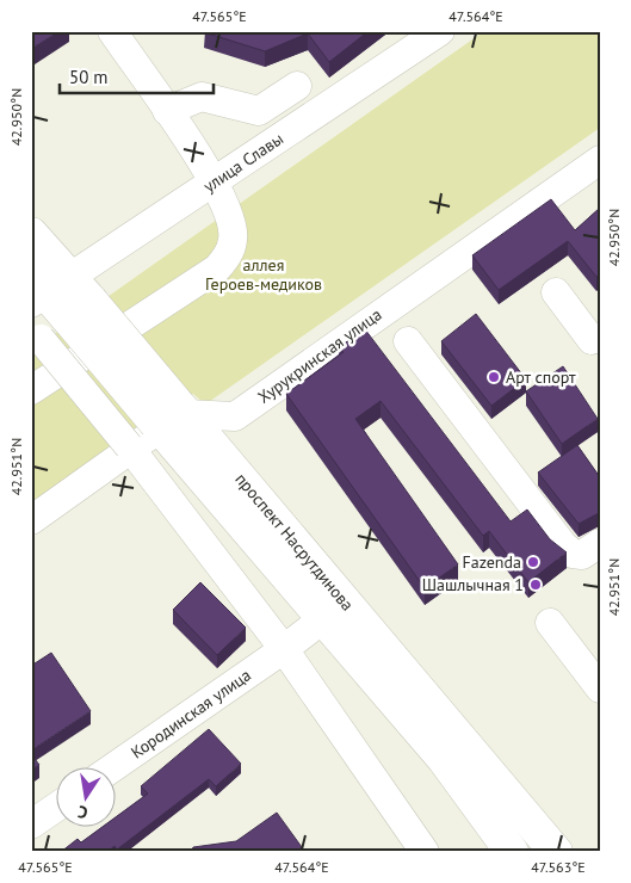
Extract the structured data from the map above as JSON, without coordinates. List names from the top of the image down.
{
  "streets": {
    "main road": ["проспект Насрутдинова"],
    "street": ["улица Славы", "Хурукринская улица", "Кородинская улица"]
  },
  "crossings": [
    ["улица Славы", "проспект Насрутдинова"],
    ["Хурукринская улица", "проспект Насрутдинова"],
    ["проспект Насрутдинова", "Кородинская улица"]
  ],
  "parks": ["аллея Героев-медиков"],
  "places": ["Арт спорт", "Fazenda", "Шашлычная 1"],
  "scale_bar": "50 m",
  "north": "bottom",
  "coordinates": [
    "47.565°E",
    "47.564°E",
    "42.950°N",
    "42.951°N",
    "47.563°E"
  ]
}
